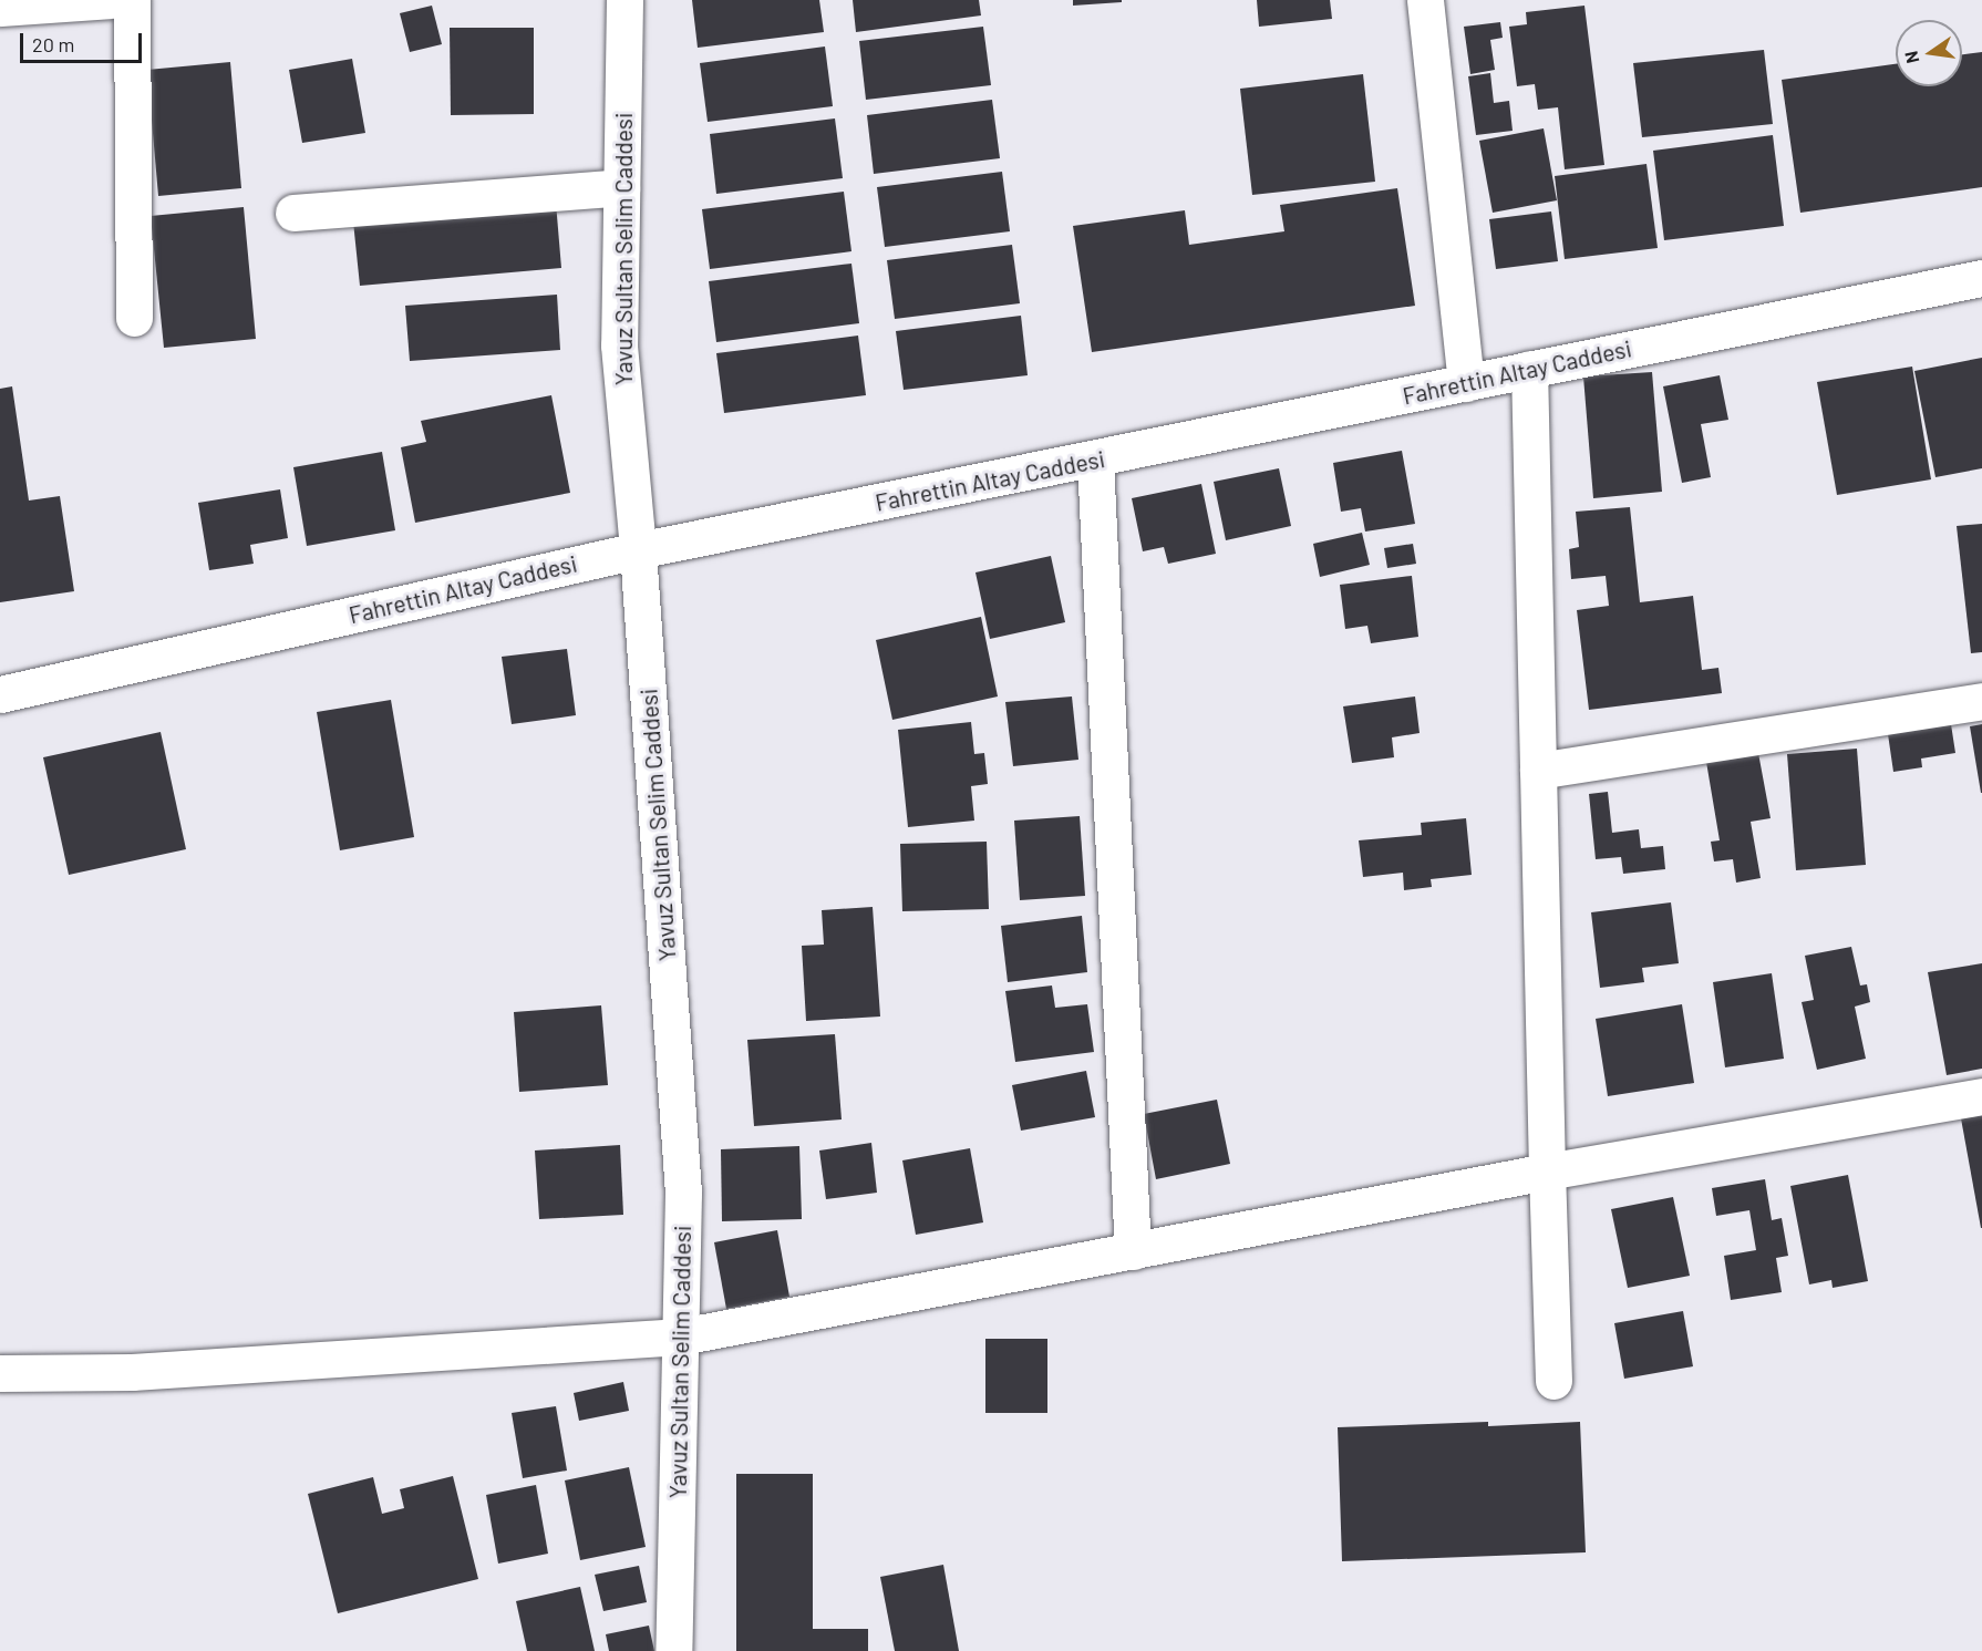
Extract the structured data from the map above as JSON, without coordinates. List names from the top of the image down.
{
  "streets": {
    "street": ["Yavuz Sultan Selim Caddesi", "Fahrettin Altay Caddesi"]
  },
  "crossings": [
    ["Yavuz Sultan Selim Caddesi", "Fahrettin Altay Caddesi"]
  ],
  "scale_bar": "20 m",
  "north": "left"
}
